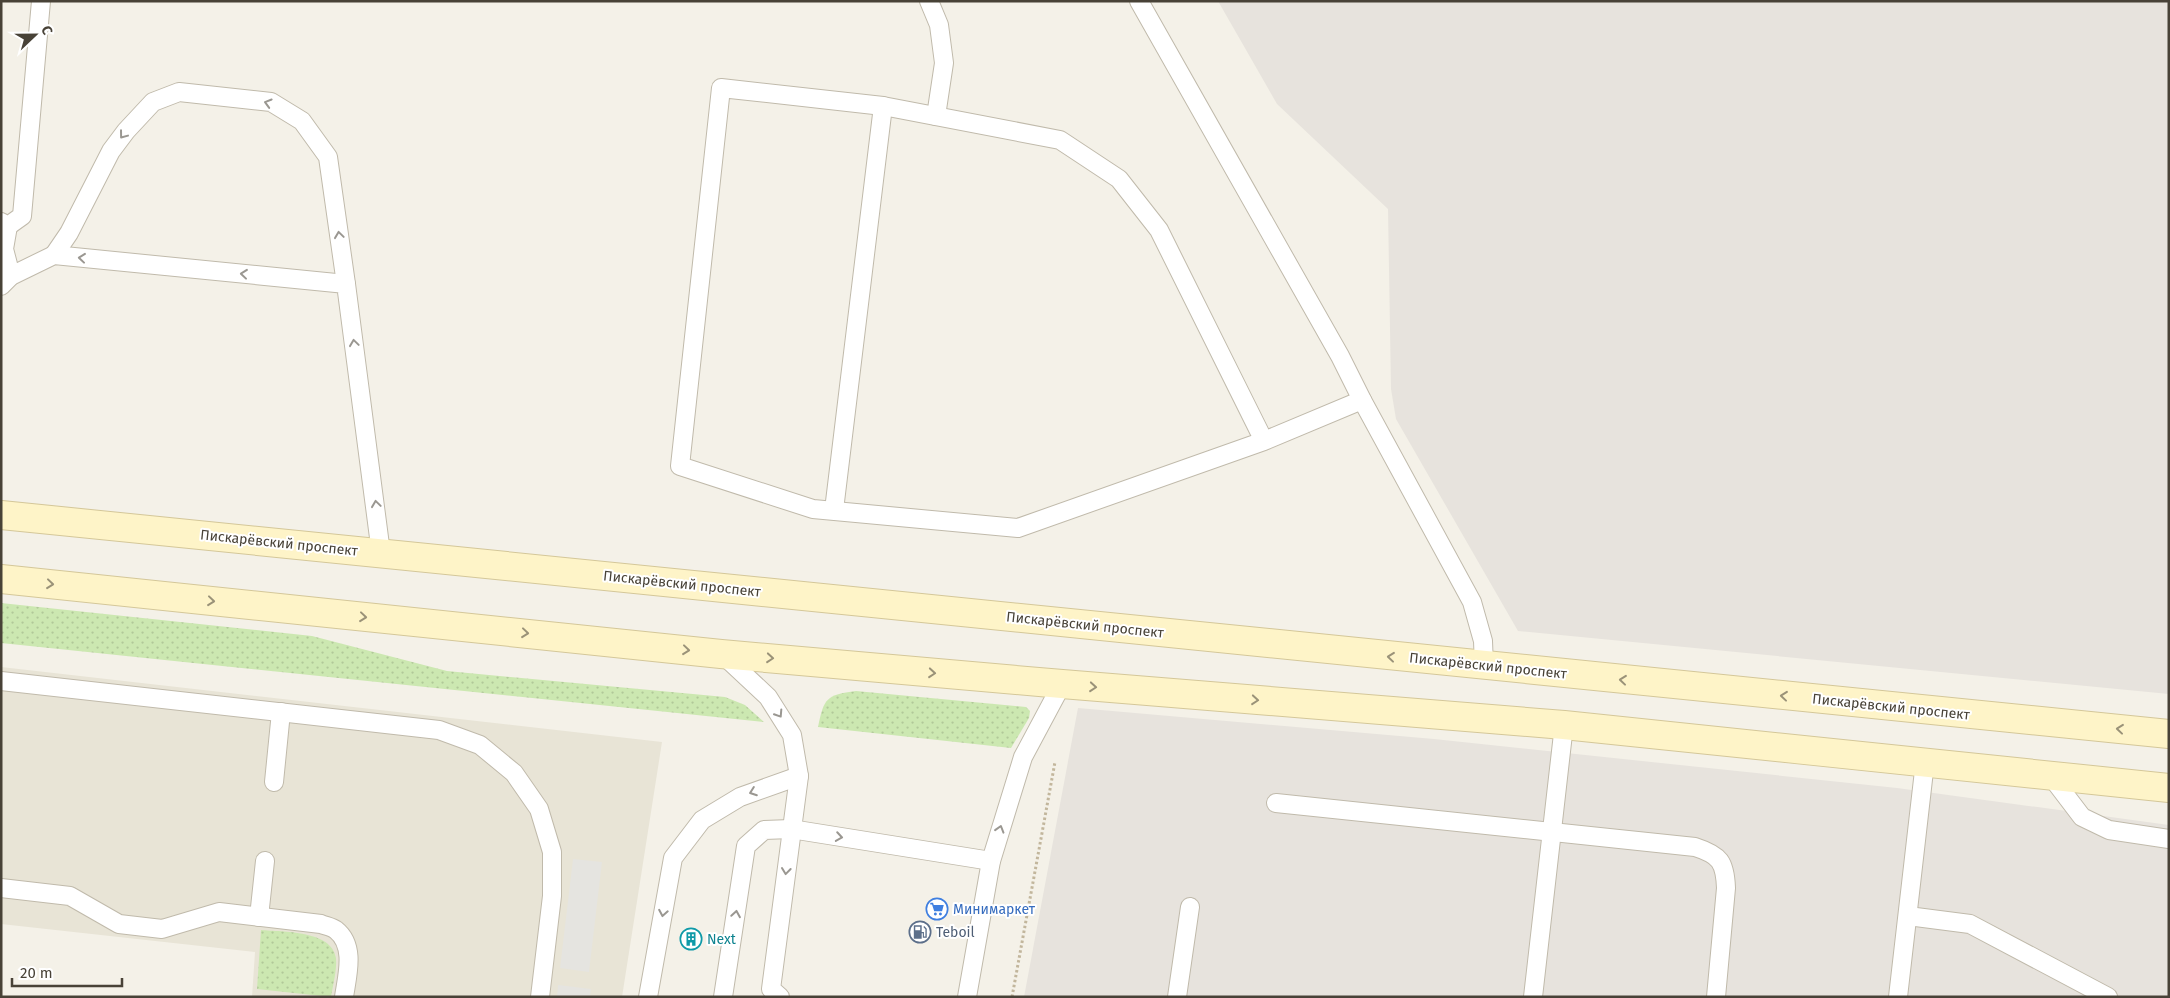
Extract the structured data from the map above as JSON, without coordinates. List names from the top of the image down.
{
  "streets": {
    "main road": ["Пискарёвский проспект"]
  },
  "places": {
    "supermarket": ["Минимаркет"],
    "fuel station": ["Teboil"],
    "building": ["Next"]
  },
  "scale_bar": "20 m",
  "north": "right"
}
